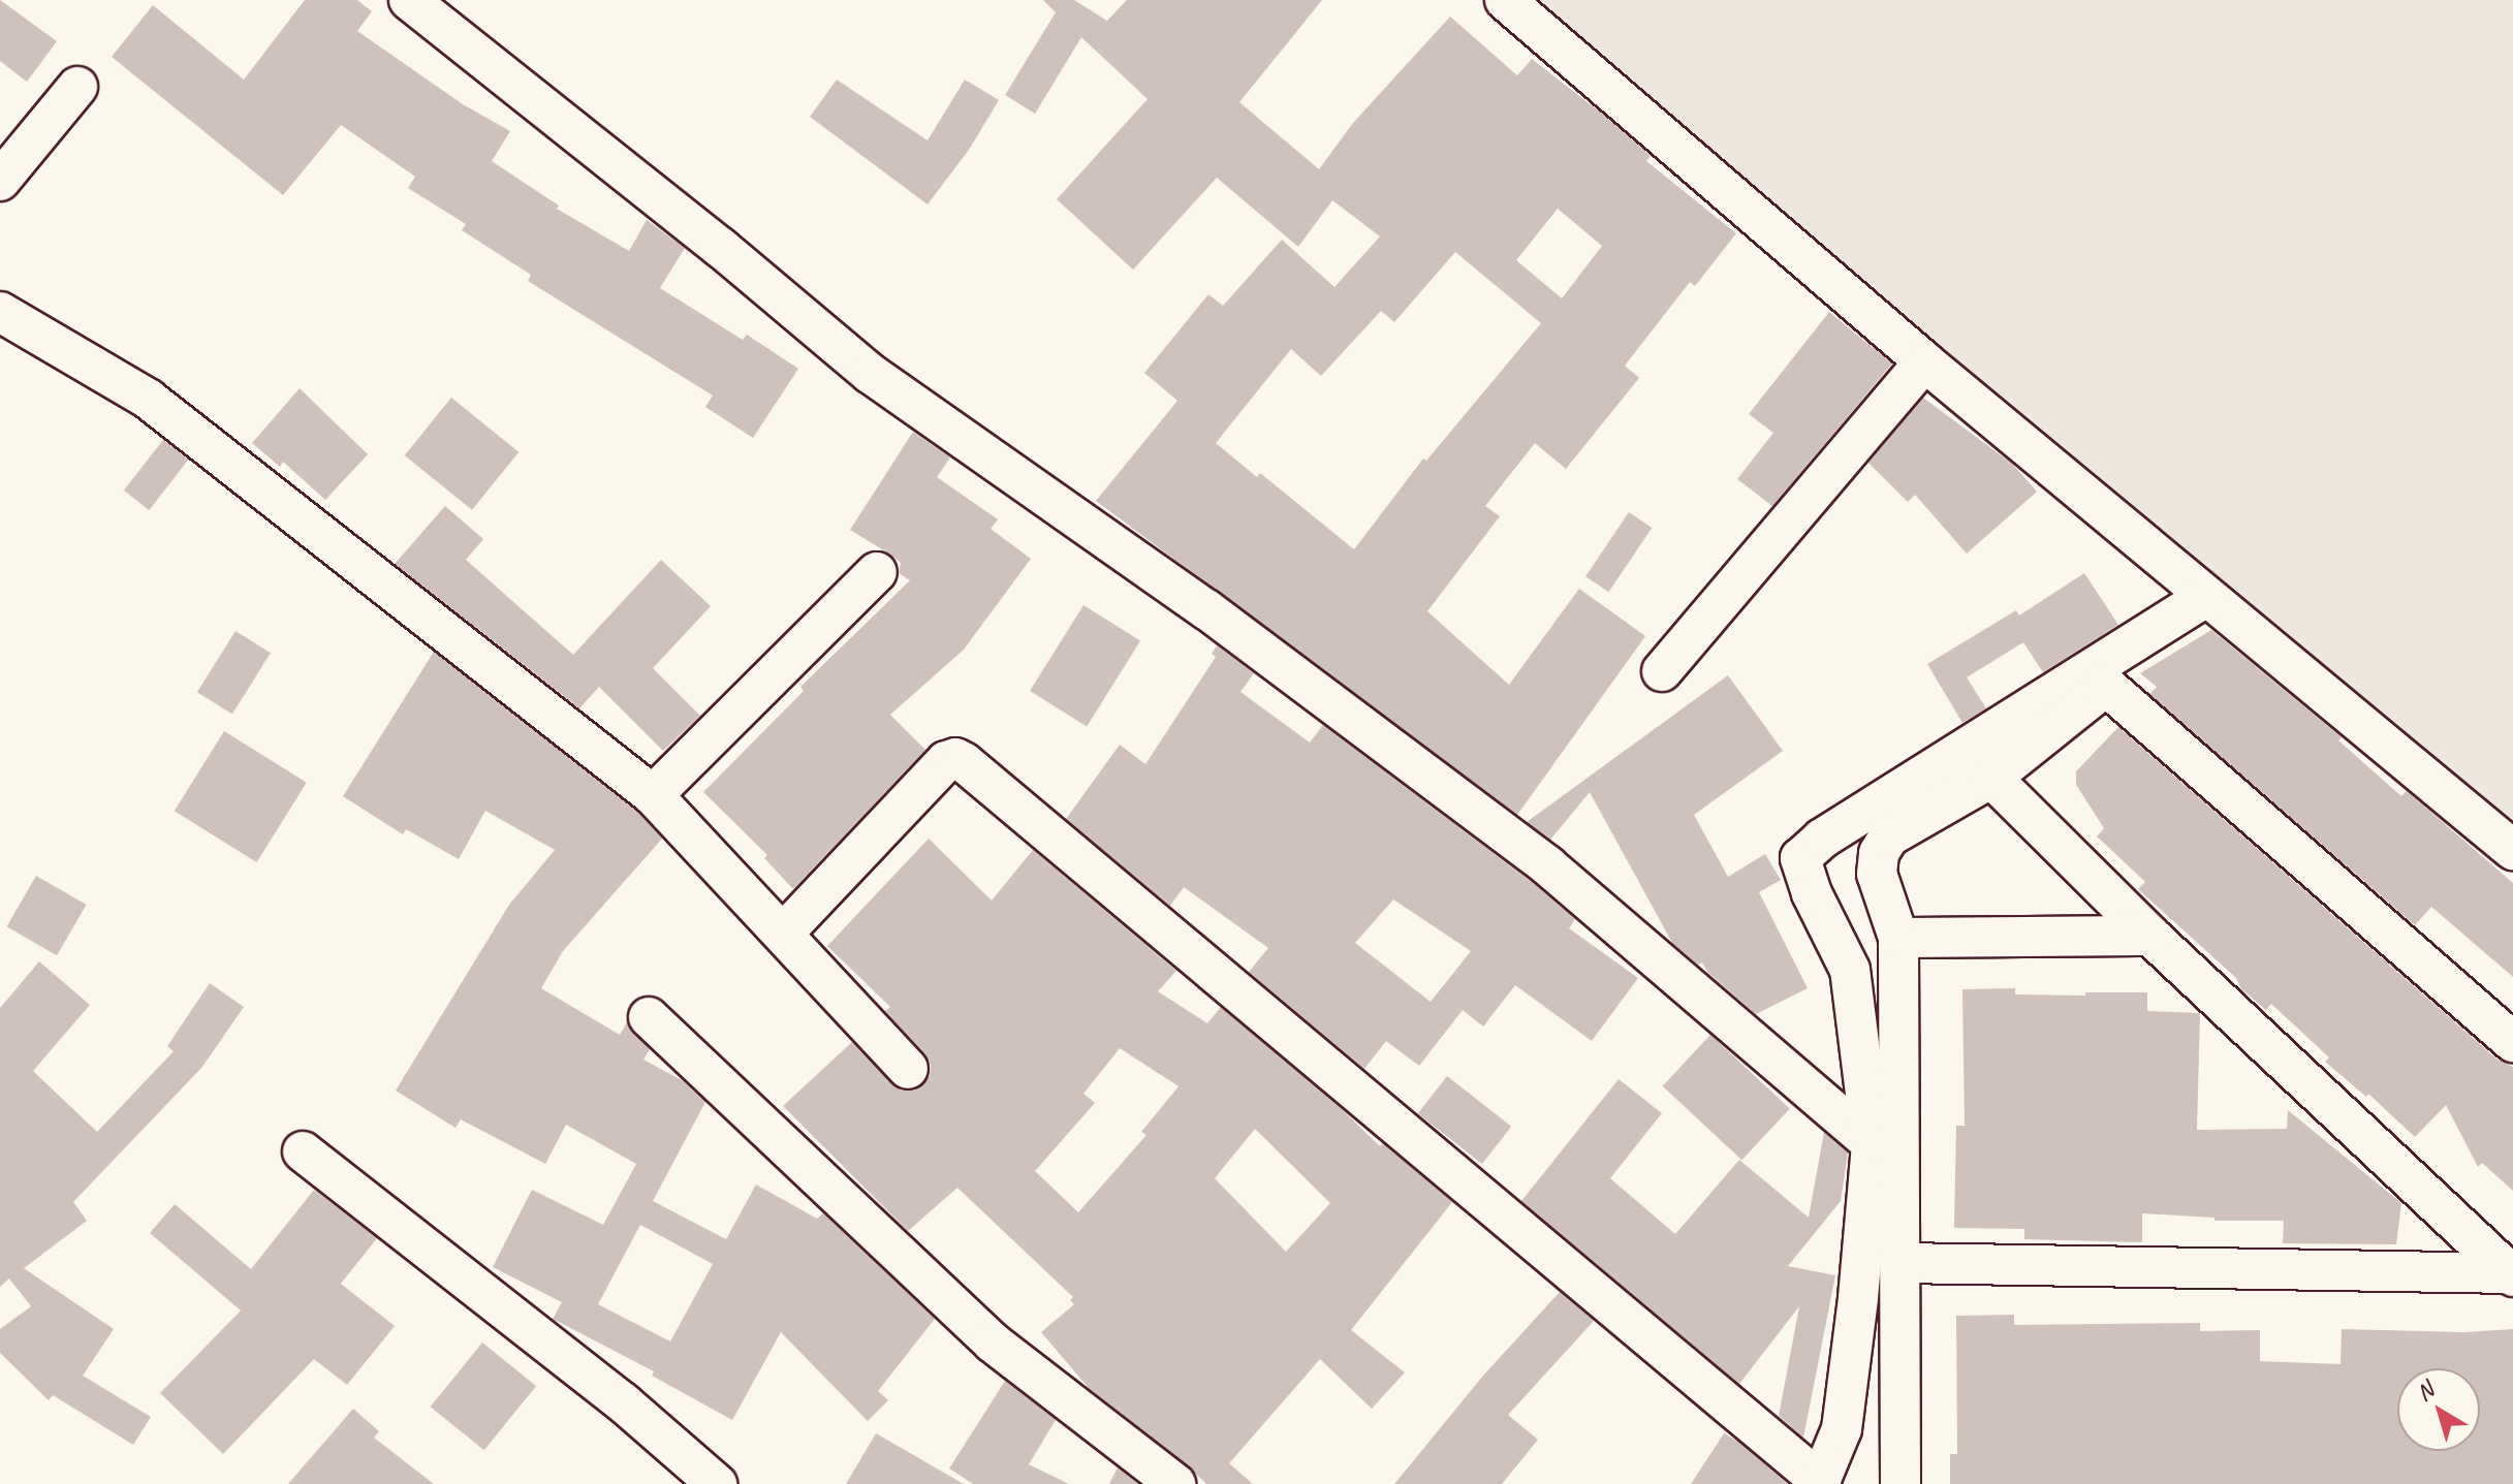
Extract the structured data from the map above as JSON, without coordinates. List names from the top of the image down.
{
  "north": "top left"
}
